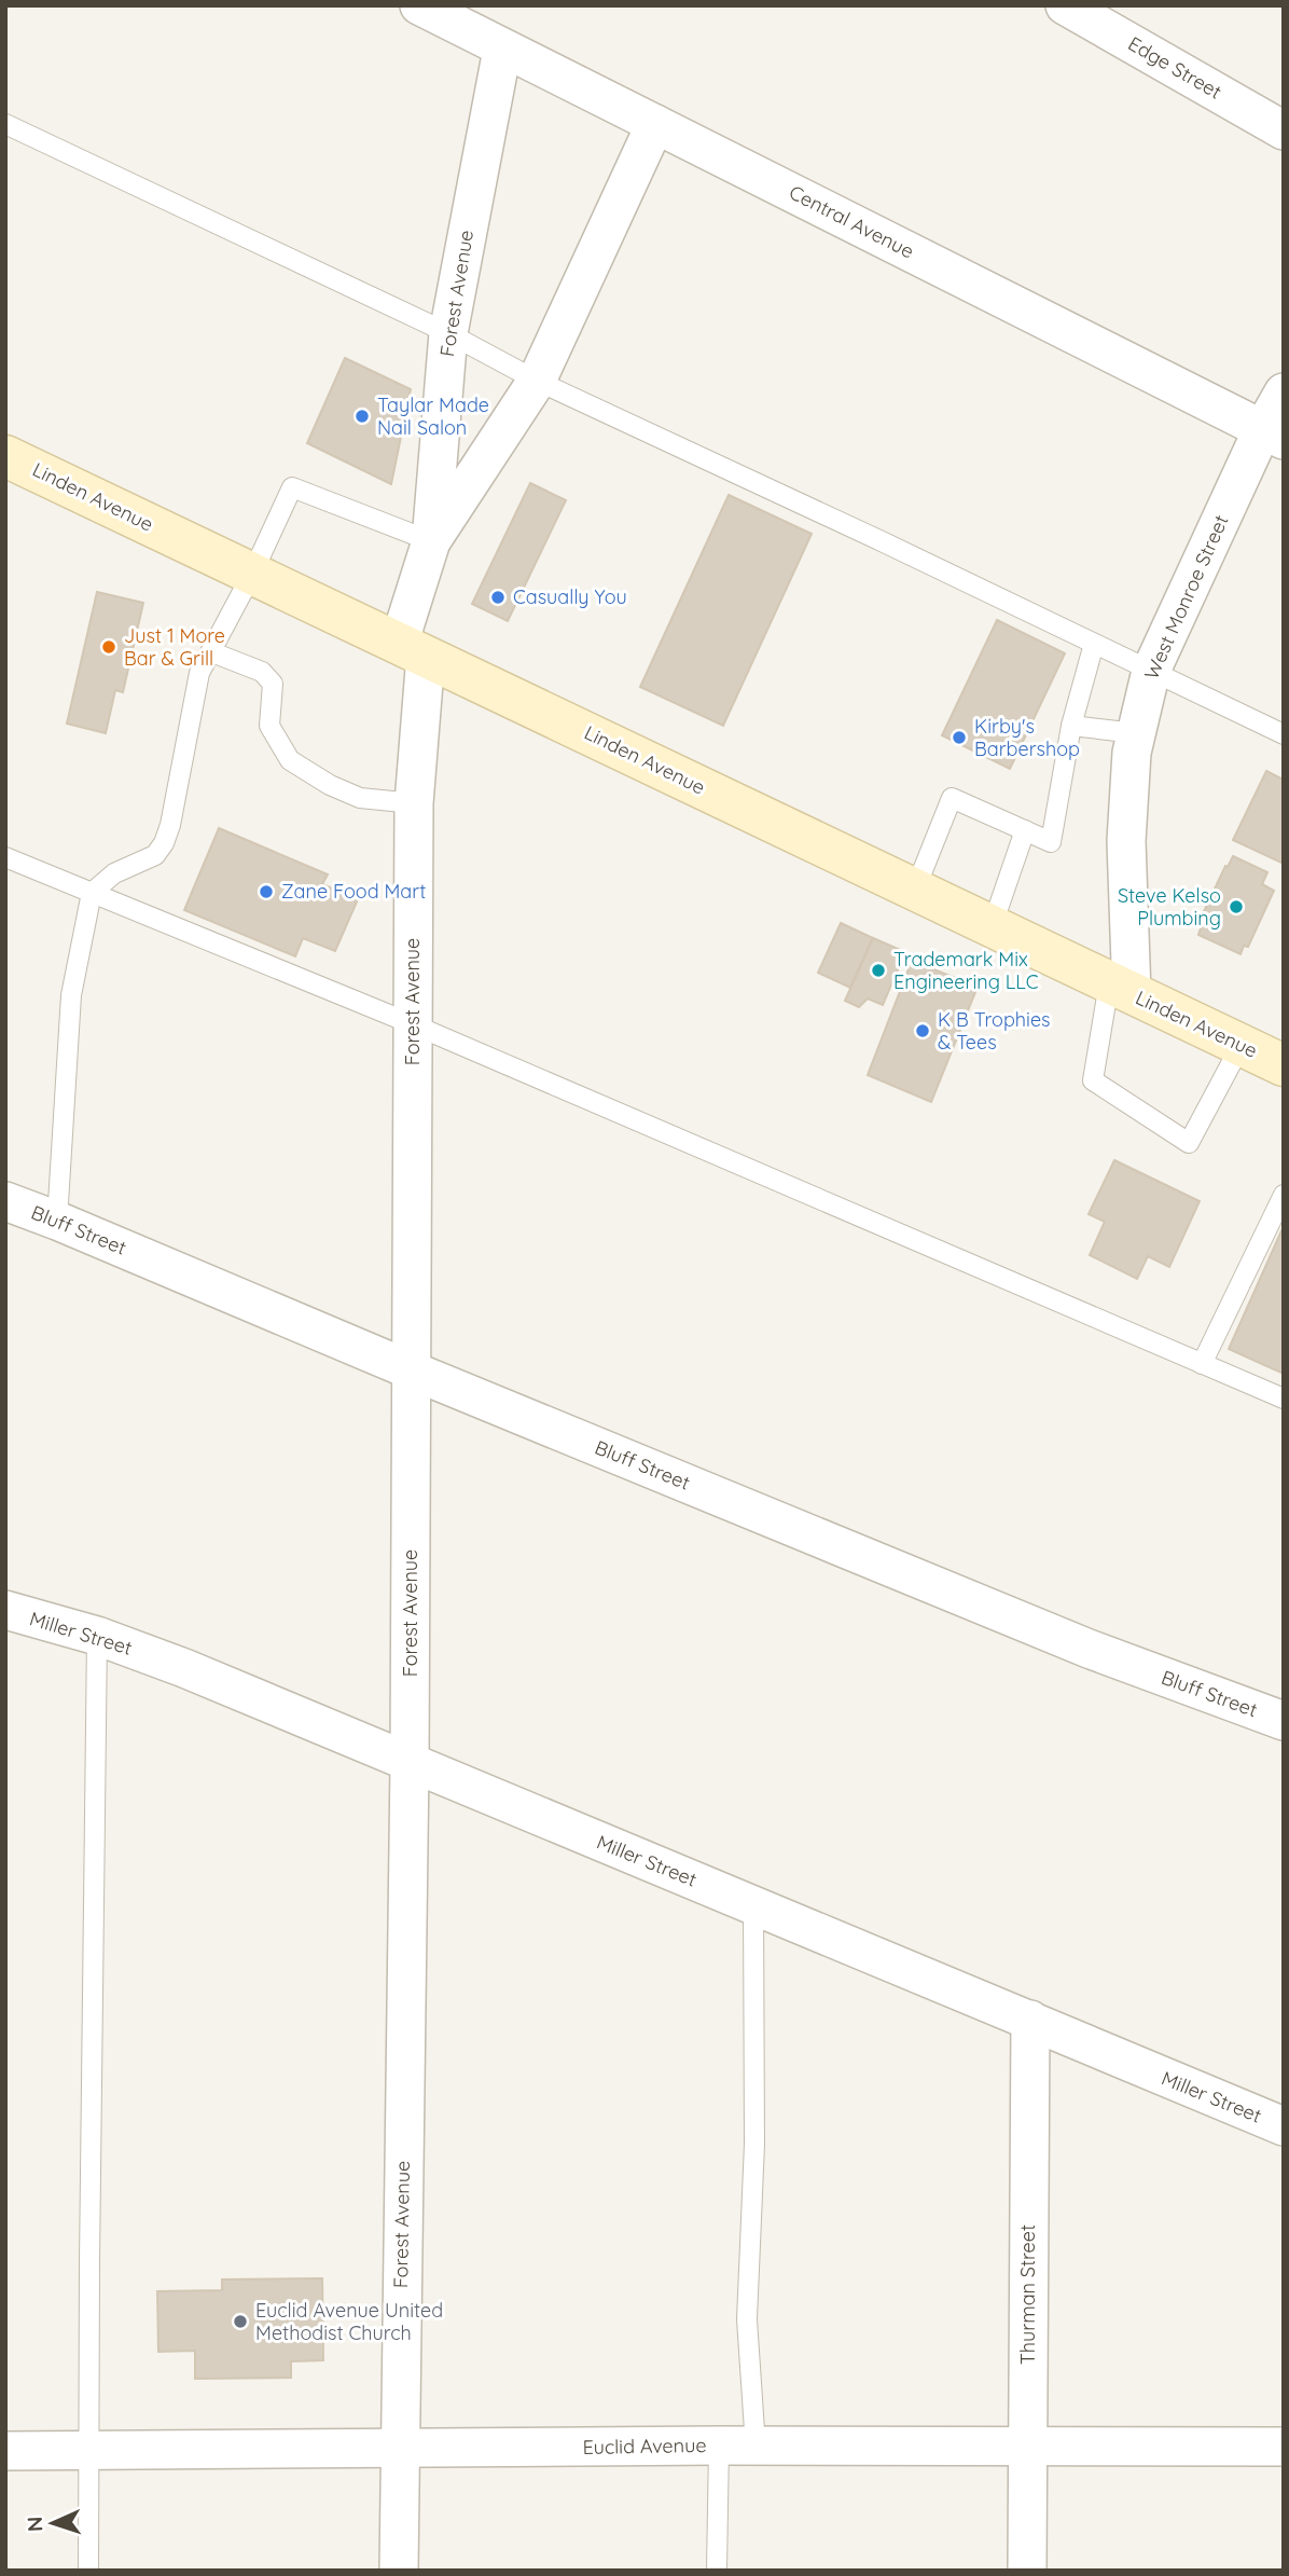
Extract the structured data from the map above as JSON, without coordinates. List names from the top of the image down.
{
  "streets": {
    "street": [
      "Edge Street",
      "Central Avenue",
      "Forest Avenue",
      "Linden Avenue",
      "West Monroe Street",
      "Bluff Street",
      "Miller Street",
      "Thurman Street",
      "Euclid Avenue"
    ]
  },
  "crossings": [
    ["Central Avenue", "Forest Avenue"],
    ["Central Avenue", "West Monroe Street"],
    ["Forest Avenue", "Linden Avenue"],
    ["Forest Avenue", "Bluff Street"],
    ["Forest Avenue", "Miller Street"],
    ["Forest Avenue", "Euclid Avenue"],
    ["Linden Avenue", "West Monroe Street"],
    ["Miller Street", "Thurman Street"],
    ["Thurman Street", "Euclid Avenue"]
  ],
  "places": [
    "Taylar Made Nail Salon",
    "Casually You",
    "Just 1 More Bar & Grill",
    "Kirby's Barbershop",
    "Zane Food Mart",
    "Steve Kelso Plumbing",
    "Trademark Mix Engineering LLC",
    "K B Trophies & Tees",
    "Euclid Avenue United Methodist Church"
  ],
  "north": "left"
}
